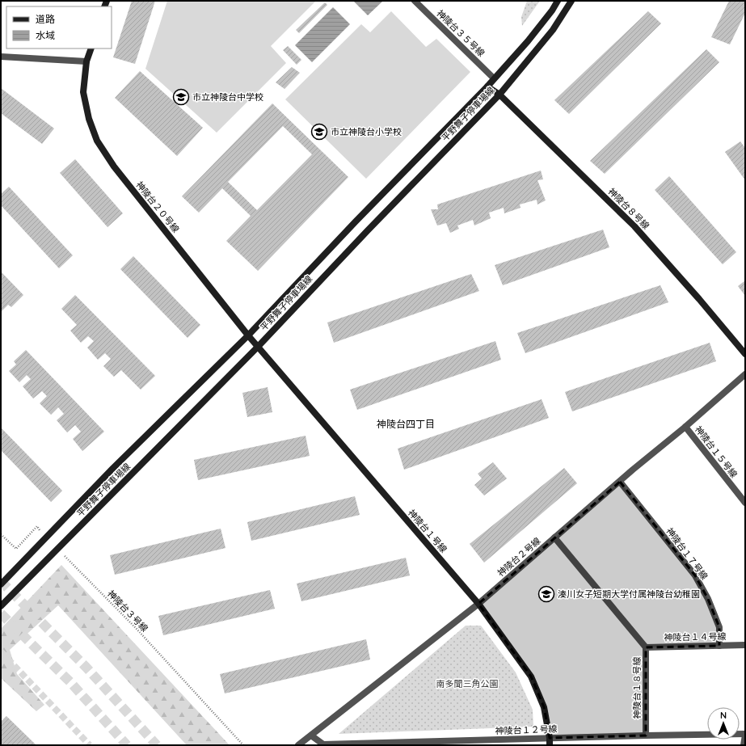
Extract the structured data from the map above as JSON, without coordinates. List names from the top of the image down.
{
  "streets": {
    "main road": [
      "平野舞子停車場線",
      "神陵台２０号線",
      "神陵台８号線",
      "神陵台１号線"
    ],
    "street": [
      "神陵台３５号線",
      "神陵台１５号線",
      "神陵台１７号線",
      "神陵台２号線",
      "神陵台１４号線",
      "神陵台１８号線",
      "神陵台１２号線"
    ],
    "path": ["神陵台３号線"]
  },
  "crossings": [
    ["神陵台３５号線", "平野舞子停車場線"],
    ["平野舞子停車場線", "神陵台２０号線"],
    ["平野舞子停車場線", "神陵台８号線"],
    ["平野舞子停車場線", "神陵台１号線"],
    ["平野舞子停車場線", "神陵台３号線"],
    ["神陵台２０号線", "神陵台１号線"],
    ["神陵台１５号線", "神陵台２号線"],
    ["神陵台１号線", "神陵台２号線"],
    ["神陵台１号線", "神陵台１２号線"],
    ["神陵台１７号線", "神陵台２号線"],
    ["神陵台１７号線", "神陵台１４号線"],
    ["神陵台２号線", "神陵台１８号線"],
    ["神陵台２号線", "神陵台１２号線"],
    ["神陵台１４号線", "神陵台１８号線"],
    ["神陵台１８号線", "神陵台１２号線"]
  ],
  "districts": ["神陵台四丁目"],
  "parks": ["南多聞三角公園"],
  "places": {
    "school or university": ["市立神陵台中学校", "市立神陵台小学校", "湊川女子短期大学付属神陵台幼稚園"]
  },
  "legend": ["道路", "水域"],
  "north": "top"
}
